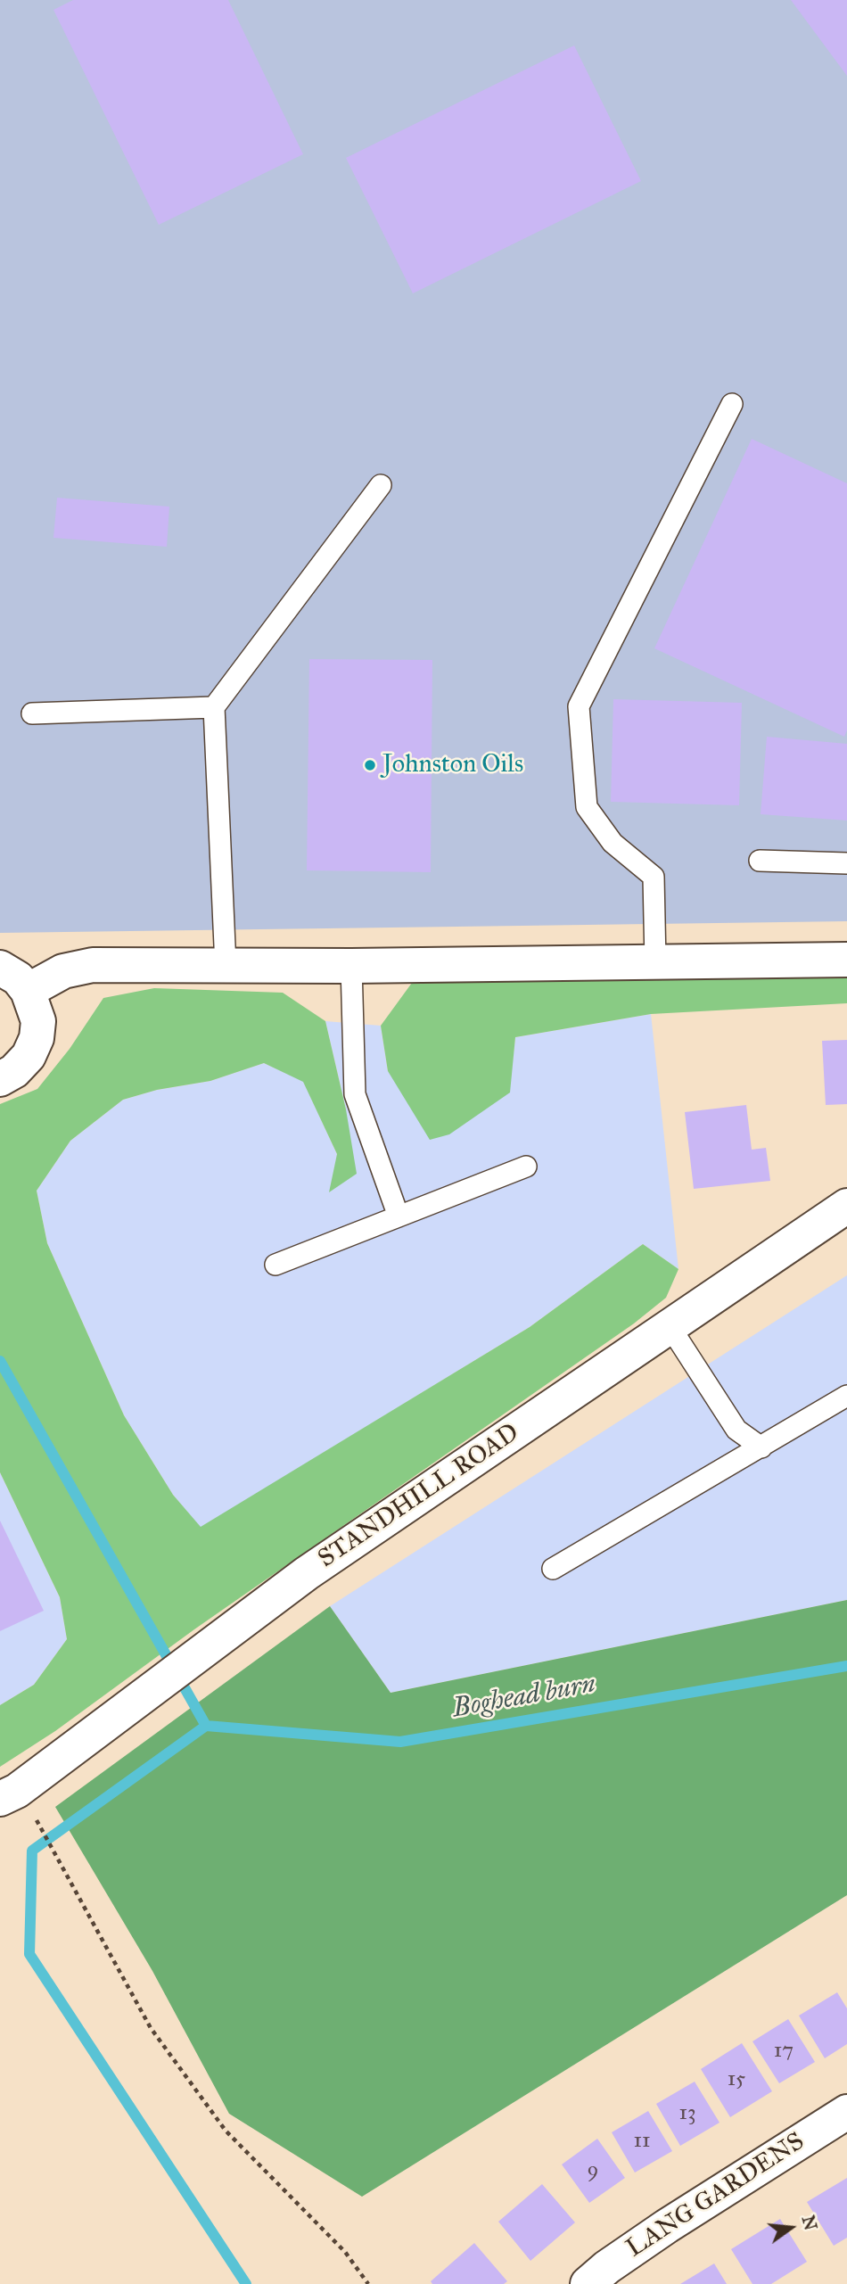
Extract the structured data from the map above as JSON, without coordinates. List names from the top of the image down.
{
  "streets": {
    "street": ["STANDHILL ROAD", "LANG GARDENS"]
  },
  "water": ["Boghead burn"],
  "places": ["Johnston Oils"],
  "house_numbers": [
    "17",
    "15",
    "13",
    "11",
    "9"
  ],
  "north": "right"
}
